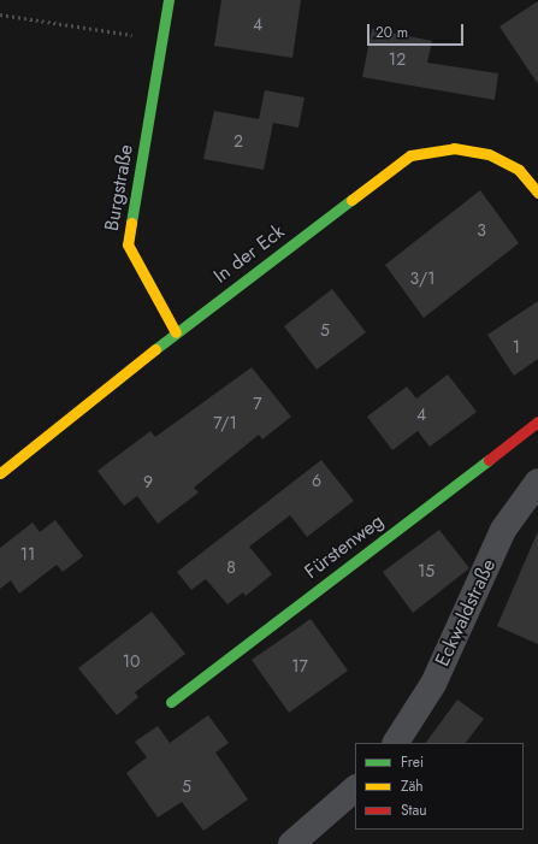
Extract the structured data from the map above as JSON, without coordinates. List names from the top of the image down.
{
  "streets": {
    "street": [
      "Burgstraße",
      "In der Eck",
      "Fürstenweg",
      "Eckwaldstraße"
    ]
  },
  "crossings": [
    ["Burgstraße", "In der Eck"]
  ],
  "house_numbers": [
    "4",
    "12",
    "2",
    "3",
    "3/1",
    "5",
    "1",
    "7",
    "4",
    "7/1",
    "6",
    "9",
    "11",
    "8",
    "15",
    "10",
    "17",
    "5"
  ],
  "legend": ["Frei", "Zäh", "Stau"],
  "scale_bar": "20 m"
}
